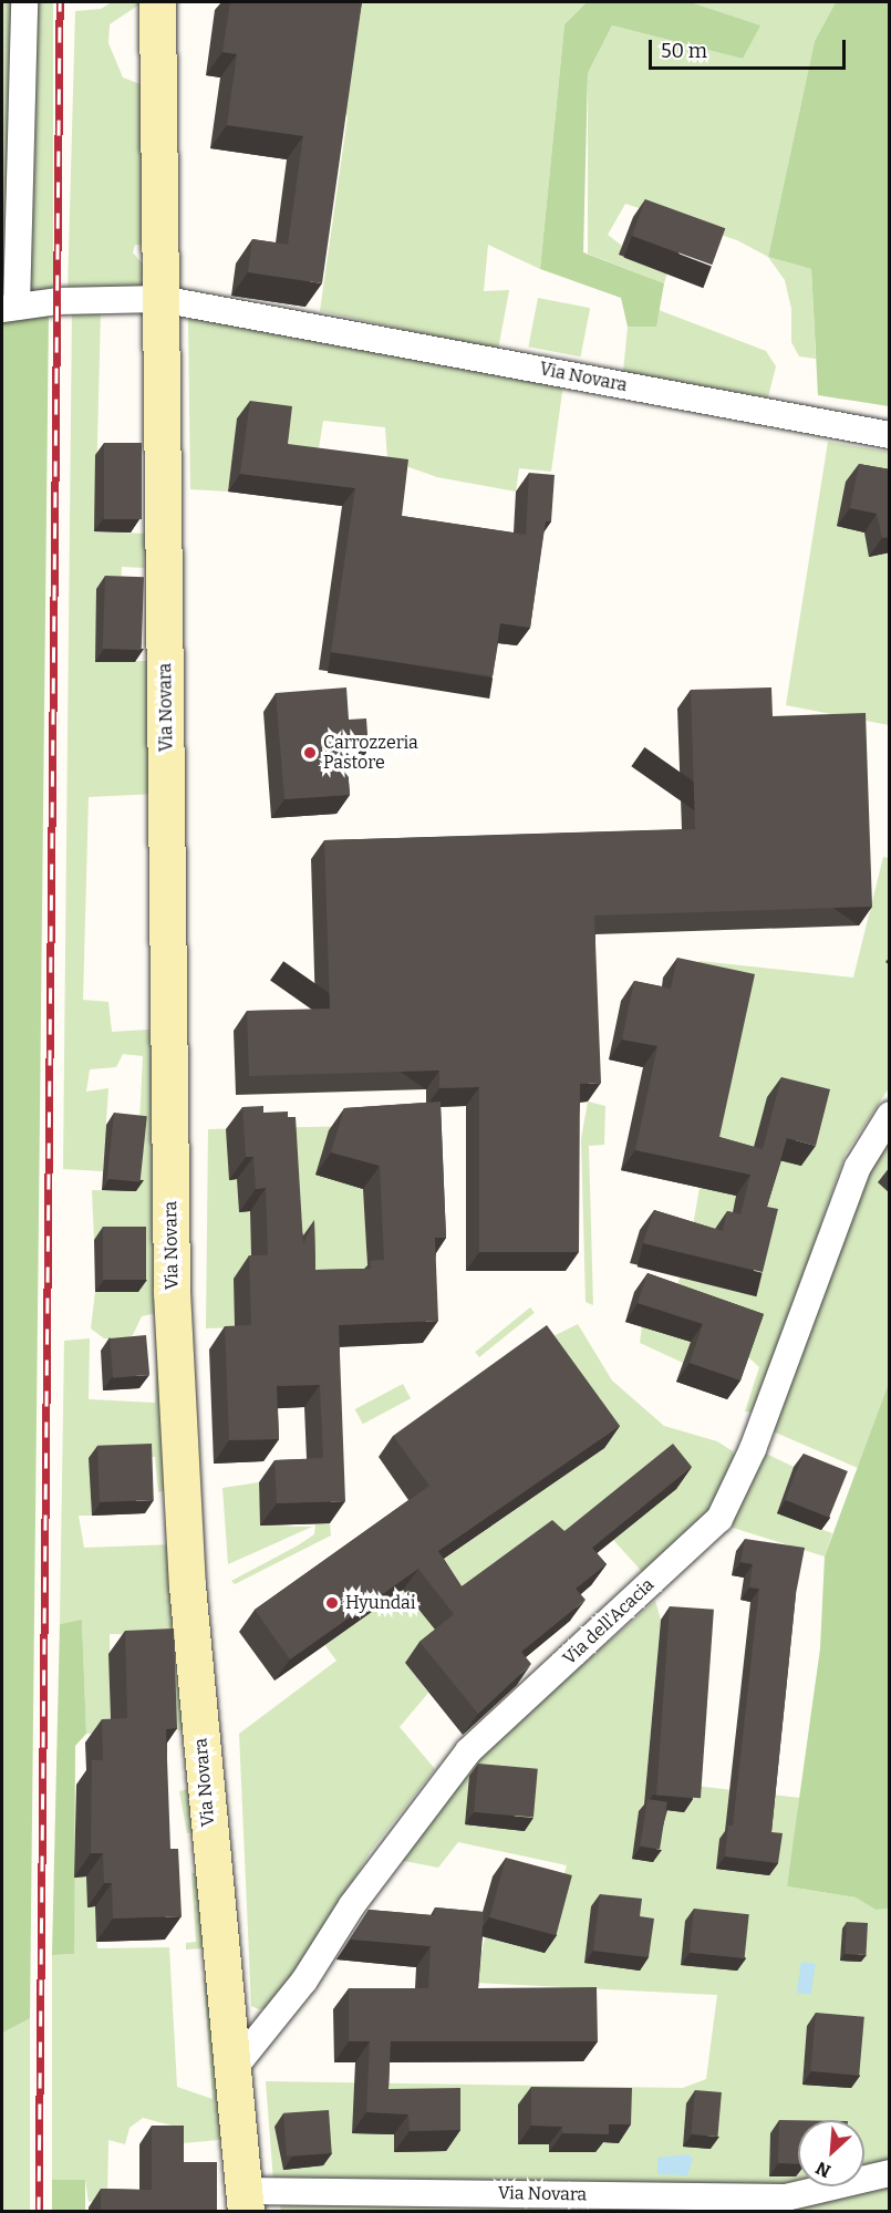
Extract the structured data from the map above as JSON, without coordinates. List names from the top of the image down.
{
  "streets": {
    "main road": ["Via Novara"],
    "street": ["Via dell'Acacia"]
  },
  "crossings": [
    ["Via Novara", "Via dell'Acacia"]
  ],
  "places": ["Carrozzeria Pastore", "Hyundai"],
  "scale_bar": "50 m",
  "north": "bottom left"
}
